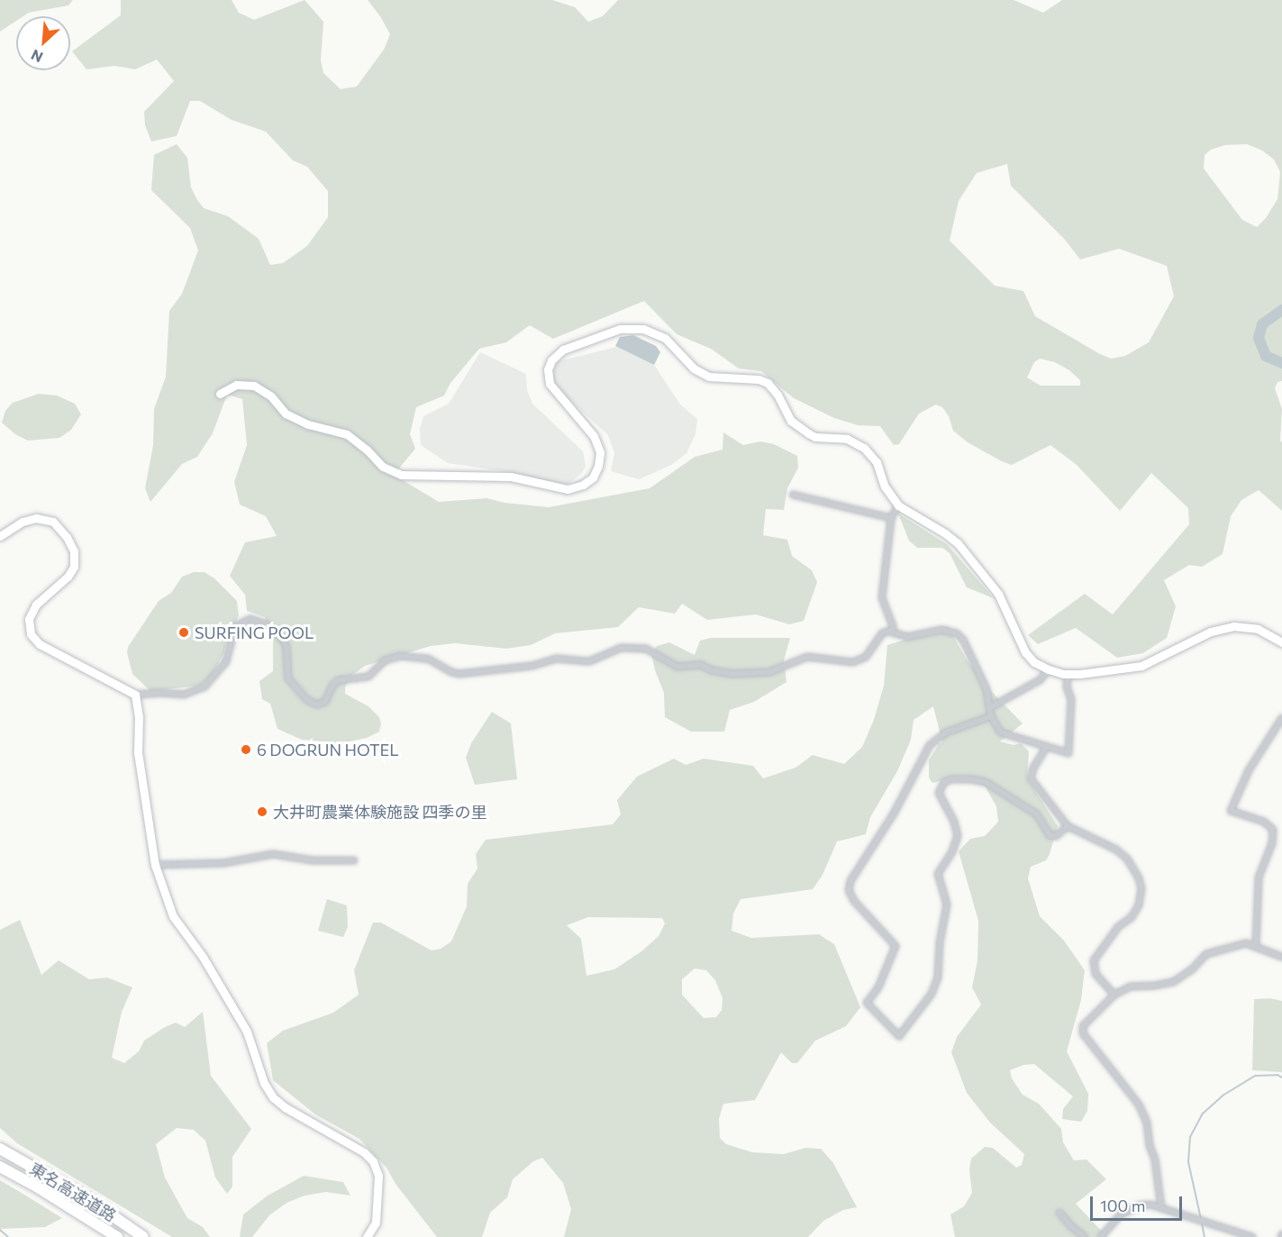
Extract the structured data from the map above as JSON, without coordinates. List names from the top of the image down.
{
  "streets": {
    "highway": ["東名高速道路"]
  },
  "places": ["SURFING POOL", "6 DOGRUN HOTEL", "大井町農業体験施設 四季の里"],
  "scale_bar": "100 m",
  "north": "bottom left"
}
